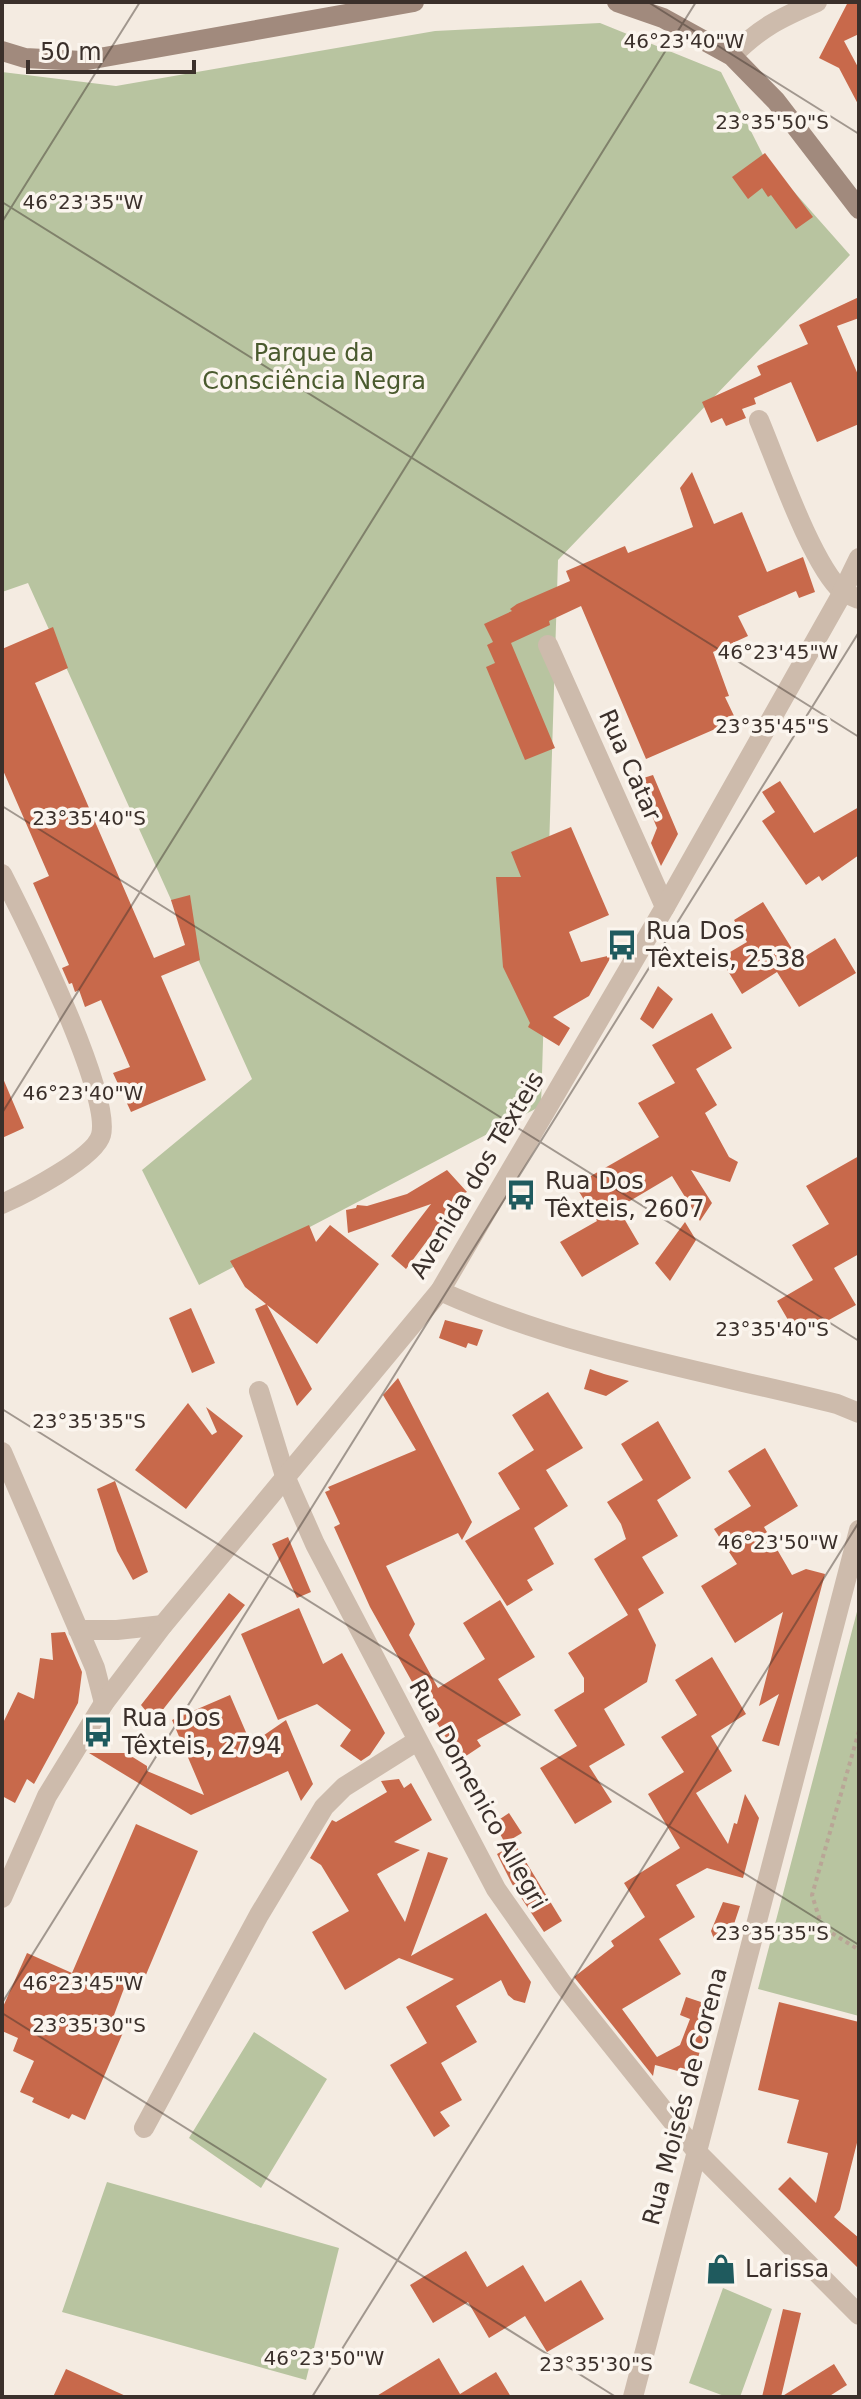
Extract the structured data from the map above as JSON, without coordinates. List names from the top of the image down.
{
  "streets": {
    "street": [
      "Rua Catar",
      "Avenida dos Têxteis",
      "Rua Domenico Allegri",
      "Rua Moisés de Corena"
    ]
  },
  "crossings": [
    ["Rua Catar", "Avenida dos Têxteis"],
    ["Avenida dos Têxteis", "Rua Domenico Allegri"],
    ["Rua Domenico Allegri", "Rua Moisés de Corena"]
  ],
  "parks": ["Parque da Consciência Negra"],
  "places": {
    "bus stop": ["Rua Dos Têxteis, 2538", "Rua Dos Têxteis, 2607", "Rua Dos Têxteis, 2794"],
    "shop": ["Larissa"]
  },
  "scale_bar": "50 m",
  "coordinates": [
    "46°23'40\"W",
    "23°35'50\"S",
    "46°23'35\"W",
    "46°23'45\"W",
    "23°35'45\"S",
    "23°35'40\"S",
    "23°35'35\"S",
    "46°23'50\"W",
    "23°35'30\"S"
  ]
}
